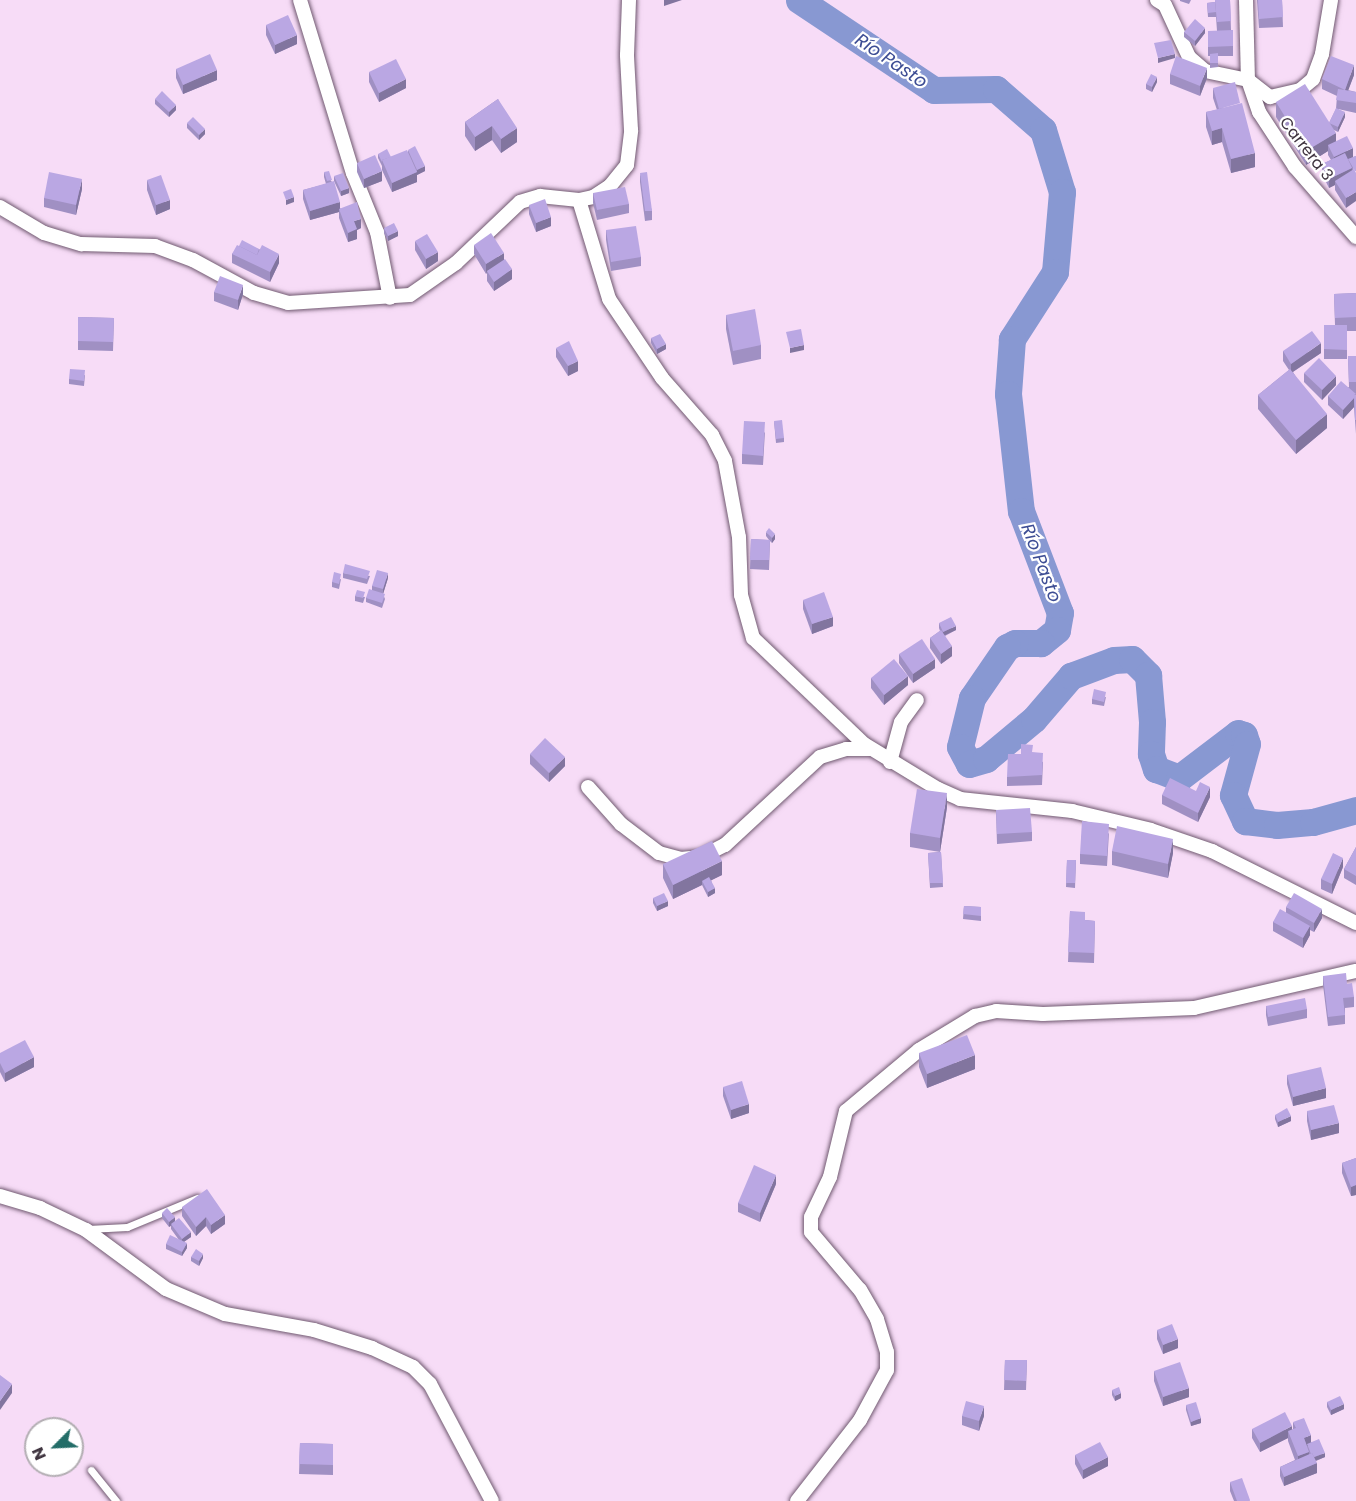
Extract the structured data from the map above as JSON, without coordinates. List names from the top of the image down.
{
  "streets": {
    "street": ["Carrera 3"]
  },
  "water": ["Río Pasto"],
  "north": "bottom left"
}
